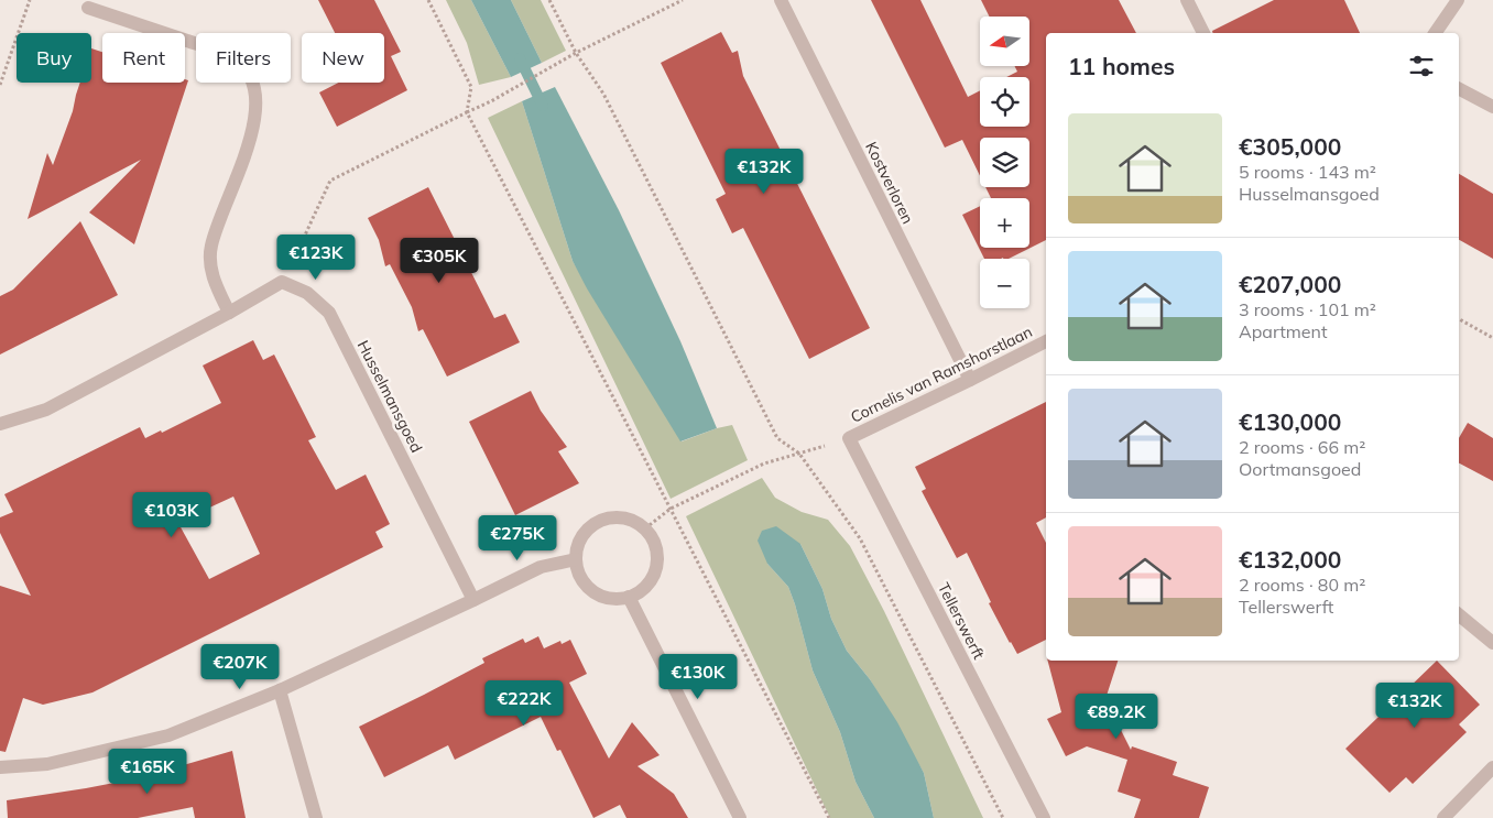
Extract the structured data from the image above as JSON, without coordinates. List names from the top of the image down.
{
  "streets": {
    "street": [
      "Kostverloren",
      "Cornelis van Ramshorstlaan",
      "Husselmansgoed",
      "Tellerswerft"
    ]
  },
  "crossings": [
    ["Kostverloren", "Cornelis van Ramshorstlaan"],
    ["Cornelis van Ramshorstlaan", "Tellerswerft"]
  ],
  "north": "left",
  "page": {
    "map_buttons": ["+", "−"],
    "chip": [
      "Buy",
      "Rent",
      "Filters",
      "New"
    ],
    "heading": "11 homes",
    "list": [
      {
        "name": "€305,000",
        "note": "5 rooms · 143 m² · Husselmansgoed"
      },
      {
        "name": "€207,000",
        "note": "3 rooms · 101 m² · Apartment"
      },
      {
        "name": "€130,000",
        "note": "2 rooms · 66 m² · Oortmansgoed"
      },
      {
        "name": "€132,000",
        "note": "2 rooms · 80 m² · Tellerswerft"
      }
    ],
    "price": [
      "€132K",
      "€123K",
      "€305K",
      "€103K",
      "€275K",
      "€207K",
      "€130K",
      "€222K",
      "€132K",
      "€89.2K",
      "€165K"
    ]
  }
}
